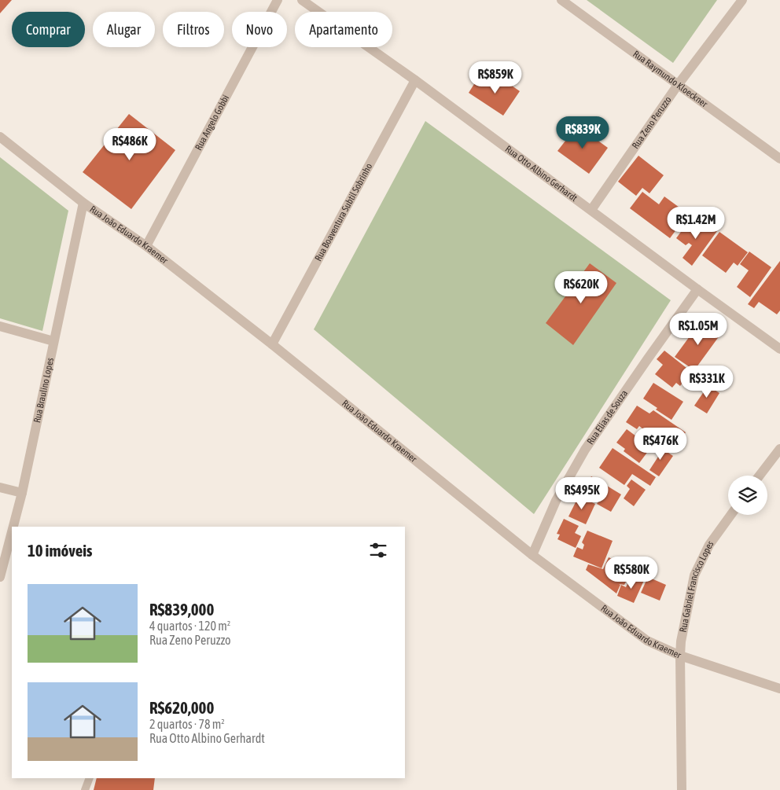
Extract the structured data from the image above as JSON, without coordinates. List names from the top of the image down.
{
  "streets": {
    "street": [
      "Rua Raymundo Kloeckner",
      "Rua Zeno Peruzzo",
      "Rua Angelo Gobbi",
      "Rua Otto Albino Gerhardt",
      "Rua Boaventura Subtil Sobrinho",
      "Rua João Eduardo Kraemer",
      "Rua Braulino Lopes",
      "Rua Elias de Souza",
      "Rua Gabriel Francisco Lopes"
    ]
  },
  "crossings": [
    ["Rua Raymundo Kloeckner", "Rua Zeno Peruzzo"],
    ["Rua Zeno Peruzzo", "Rua Otto Albino Gerhardt"],
    ["Rua Angelo Gobbi", "Rua João Eduardo Kraemer"],
    ["Rua Otto Albino Gerhardt", "Rua Boaventura Subtil Sobrinho"],
    ["Rua Otto Albino Gerhardt", "Rua Elias de Souza"],
    ["Rua Boaventura Subtil Sobrinho", "Rua João Eduardo Kraemer"],
    ["Rua João Eduardo Kraemer", "Rua Braulino Lopes"],
    ["Rua João Eduardo Kraemer", "Rua Elias de Souza"],
    ["Rua João Eduardo Kraemer", "Rua Gabriel Francisco Lopes"]
  ],
  "page": {
    "chip": [
      "Comprar",
      "Alugar",
      "Filtros",
      "Novo",
      "Apartamento"
    ],
    "price": [
      "R$859K",
      "R$839K",
      "R$486K",
      "R$1.42M",
      "R$620K",
      "R$1.05M",
      "R$331K",
      "R$476K",
      "R$495K",
      "R$580K"
    ],
    "heading": "10 imóveis",
    "list": [
      {
        "name": "R$839,000",
        "note": "4 quartos · 120 m² · Rua Zeno Peruzzo"
      },
      {
        "name": "R$620,000",
        "note": "2 quartos · 78 m² · Rua Otto Albino Gerhardt"
      }
    ]
  }
}
